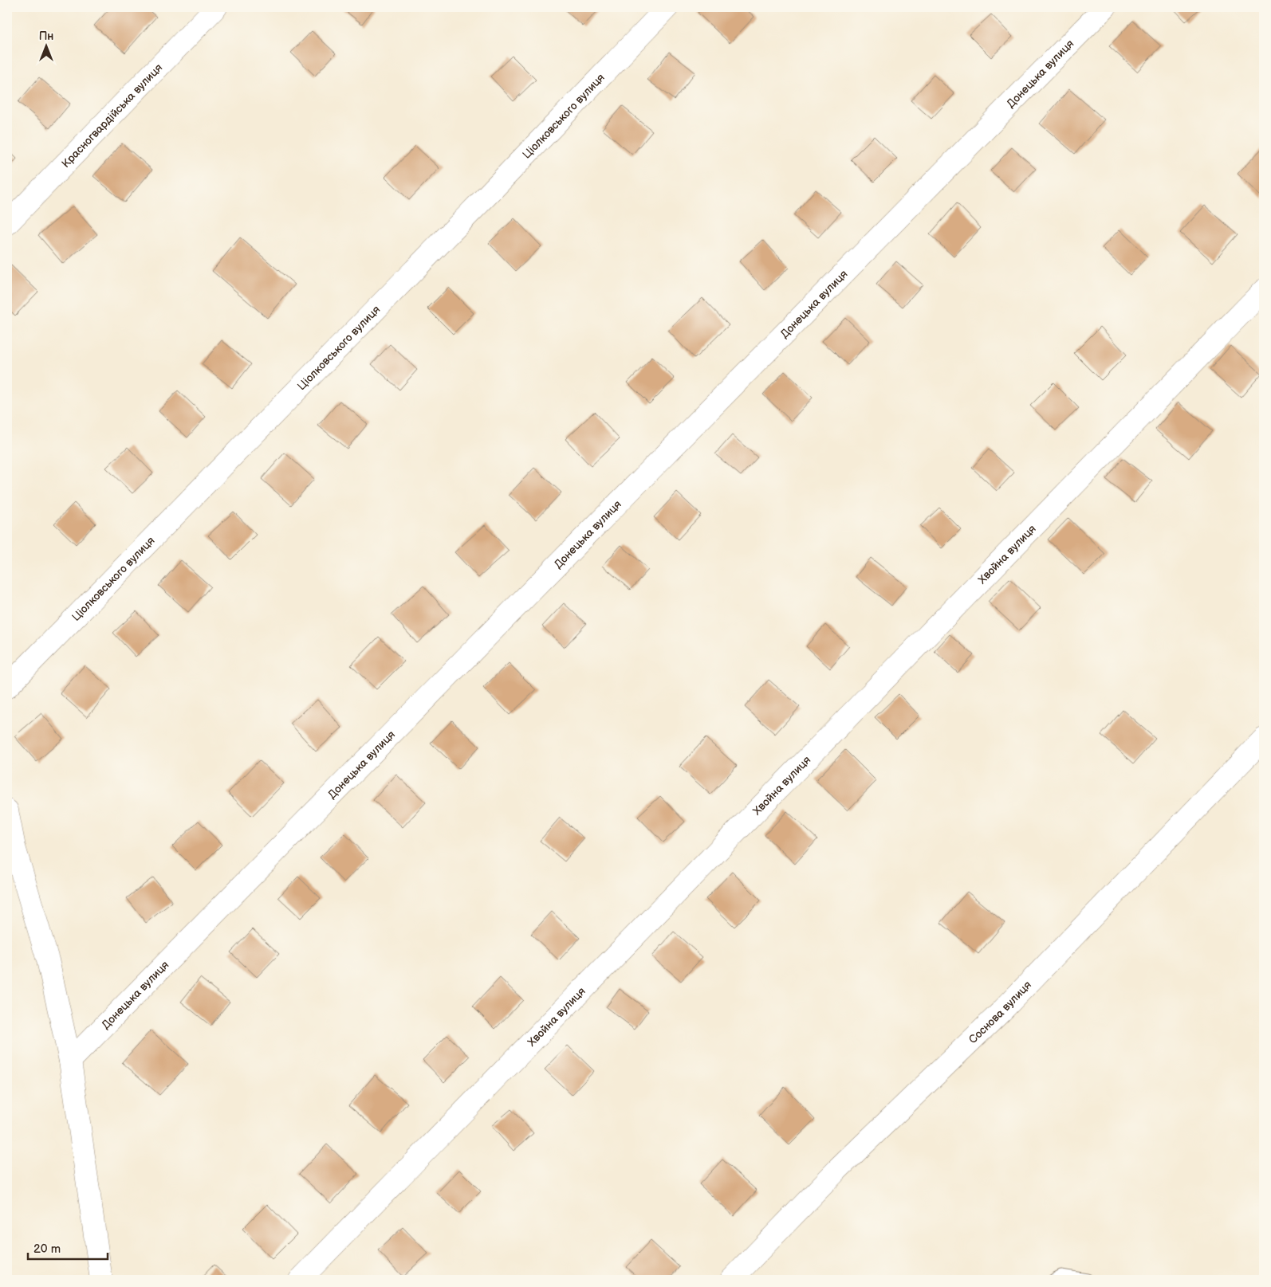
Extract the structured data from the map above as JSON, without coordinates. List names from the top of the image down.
{
  "streets": {
    "street": [
      "Донецька вулиця",
      "Красногвардійська вулиця",
      "Ціолковського вулиця",
      "Хвойна вулиця",
      "Соснова вулиця"
    ]
  },
  "scale_bar": "20 m",
  "north": "top"
}
